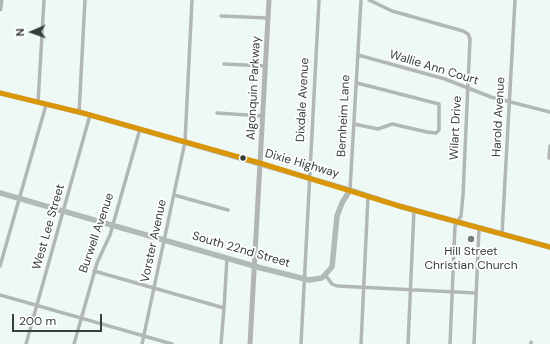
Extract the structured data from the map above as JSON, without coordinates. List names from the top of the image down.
{
  "streets": {
    "main road": ["Bernheim Lane", "Dixie Highway", "South 22nd Street"],
    "street": [
      "Wallie Ann Court",
      "Algonquin Parkway",
      "Dixdale Avenue",
      "Harold Avenue",
      "Wilart Drive",
      "West Lee Street",
      "Burwell Avenue",
      "Vorster Avenue"
    ]
  },
  "crossings": [
    ["Wallie Ann Court", "Bernheim Lane"],
    ["Wallie Ann Court", "Harold Avenue"],
    ["Wallie Ann Court", "Wilart Drive"],
    ["Algonquin Parkway", "Dixie Highway"],
    ["Algonquin Parkway", "South 22nd Street"],
    ["Dixdale Avenue", "Dixie Highway"],
    ["Dixdale Avenue", "South 22nd Street"],
    ["Bernheim Lane", "Dixie Highway"],
    ["Bernheim Lane", "South 22nd Street"],
    ["Harold Avenue", "Dixie Highway"],
    ["Wilart Drive", "Dixie Highway"],
    ["Dixie Highway", "West Lee Street"],
    ["Dixie Highway", "Burwell Avenue"],
    ["Dixie Highway", "Vorster Avenue"],
    ["West Lee Street", "South 22nd Street"],
    ["Burwell Avenue", "South 22nd Street"],
    ["Vorster Avenue", "South 22nd Street"]
  ],
  "places": ["Hill Street Christian Church"],
  "scale_bar": "200 m",
  "north": "left"
}
